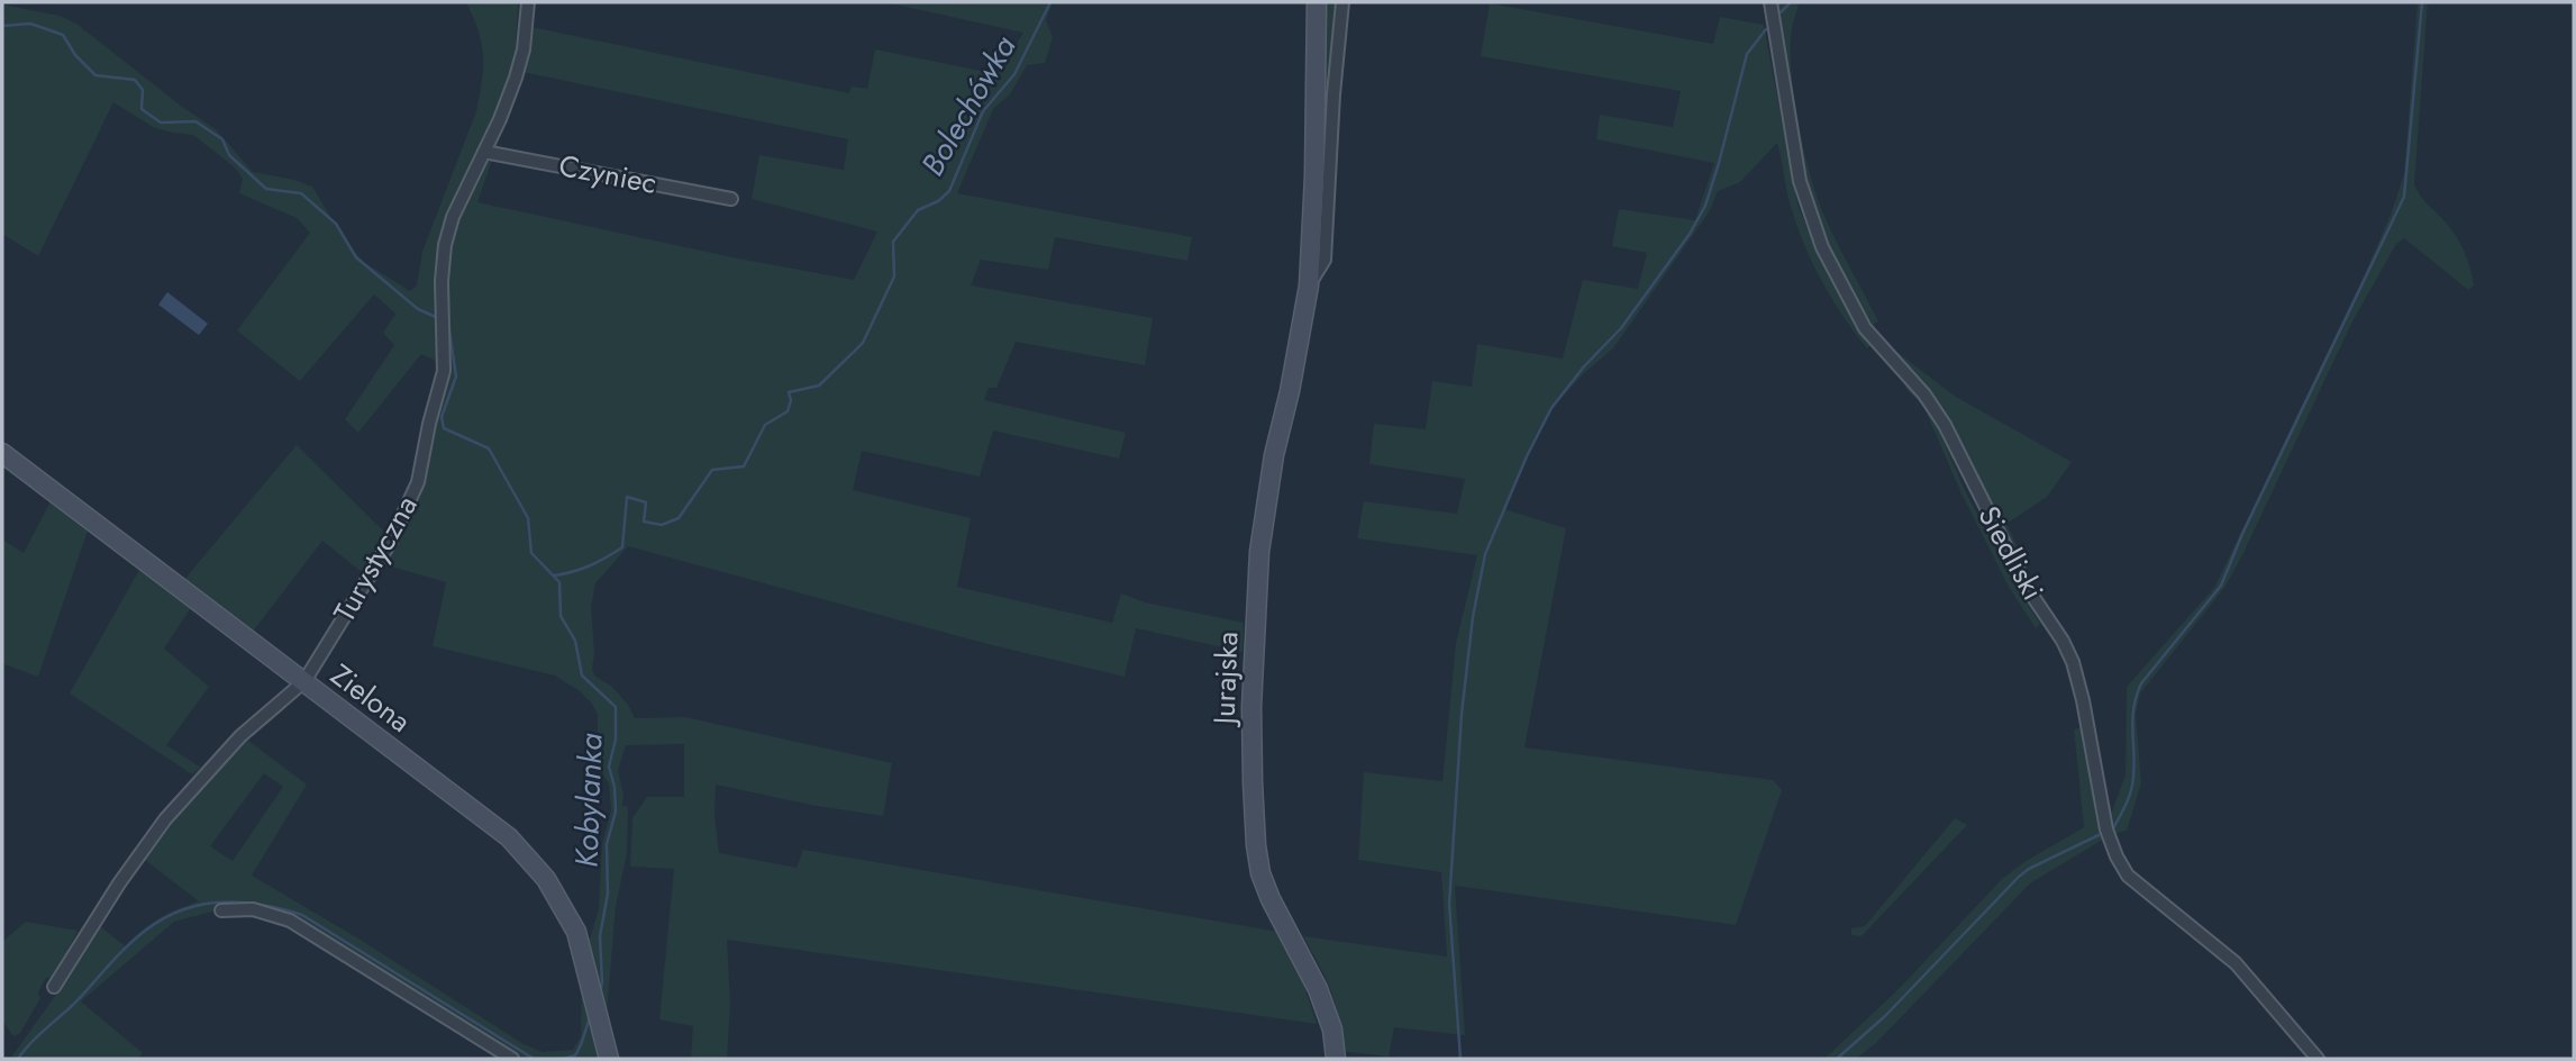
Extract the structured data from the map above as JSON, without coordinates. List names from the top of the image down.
{
  "streets": {
    "street": [
      "Czyniec",
      "Siedliski",
      "Turystyczna",
      "Jurajska",
      "Zielona"
    ]
  },
  "crossings": [
    ["Czyniec", "Turystyczna"],
    ["Turystyczna", "Zielona"]
  ],
  "water": ["Bolechówka", "Kobylanka"]
}
